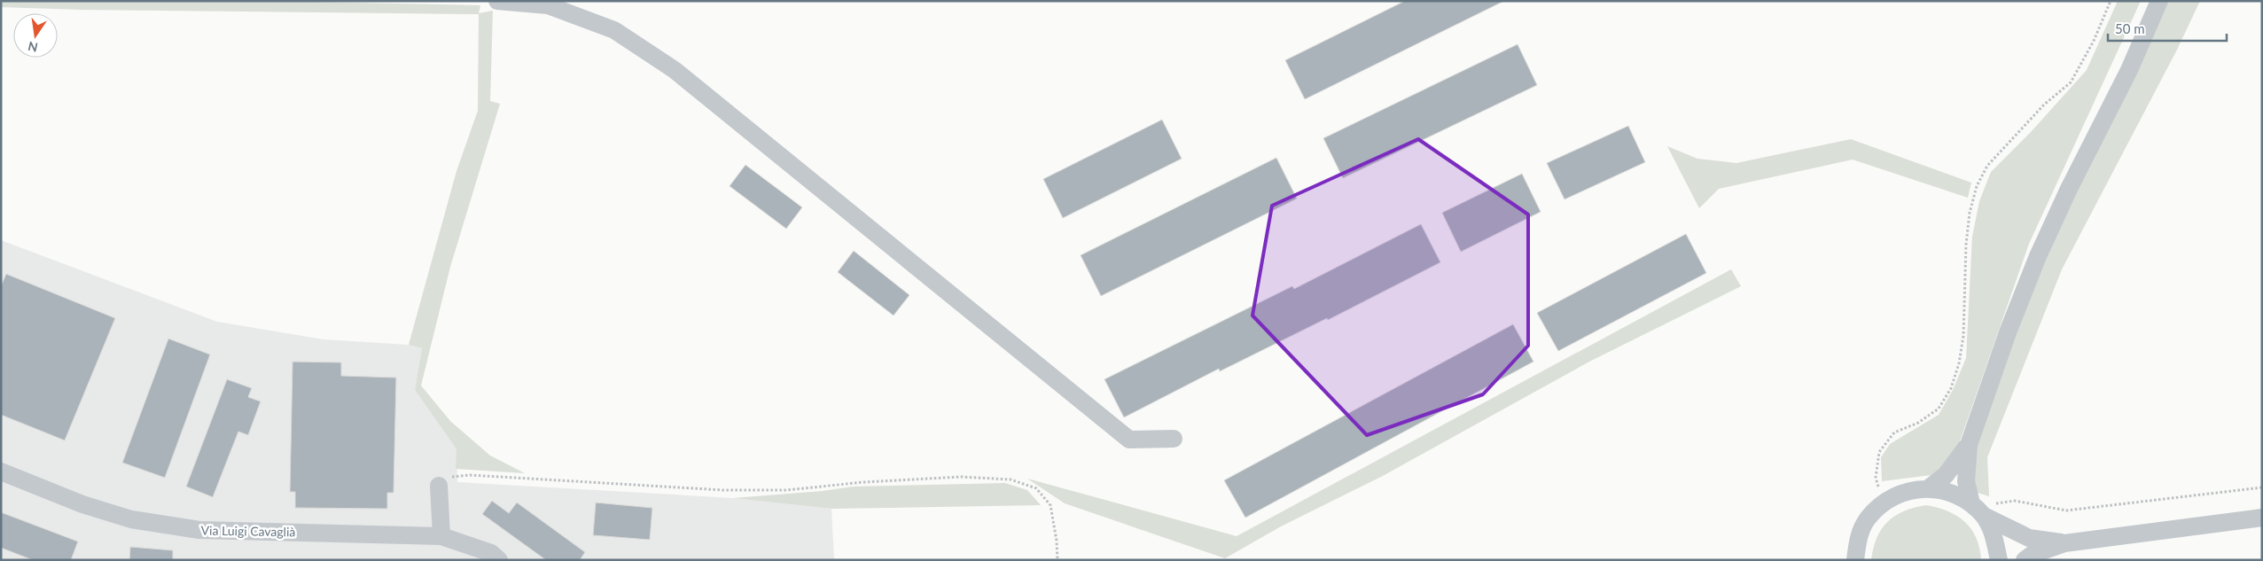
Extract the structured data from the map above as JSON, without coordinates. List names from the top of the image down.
{
  "streets": {
    "street": ["Via Luigi Cavaglià"]
  },
  "scale_bar": "50 m",
  "north": "bottom"
}
